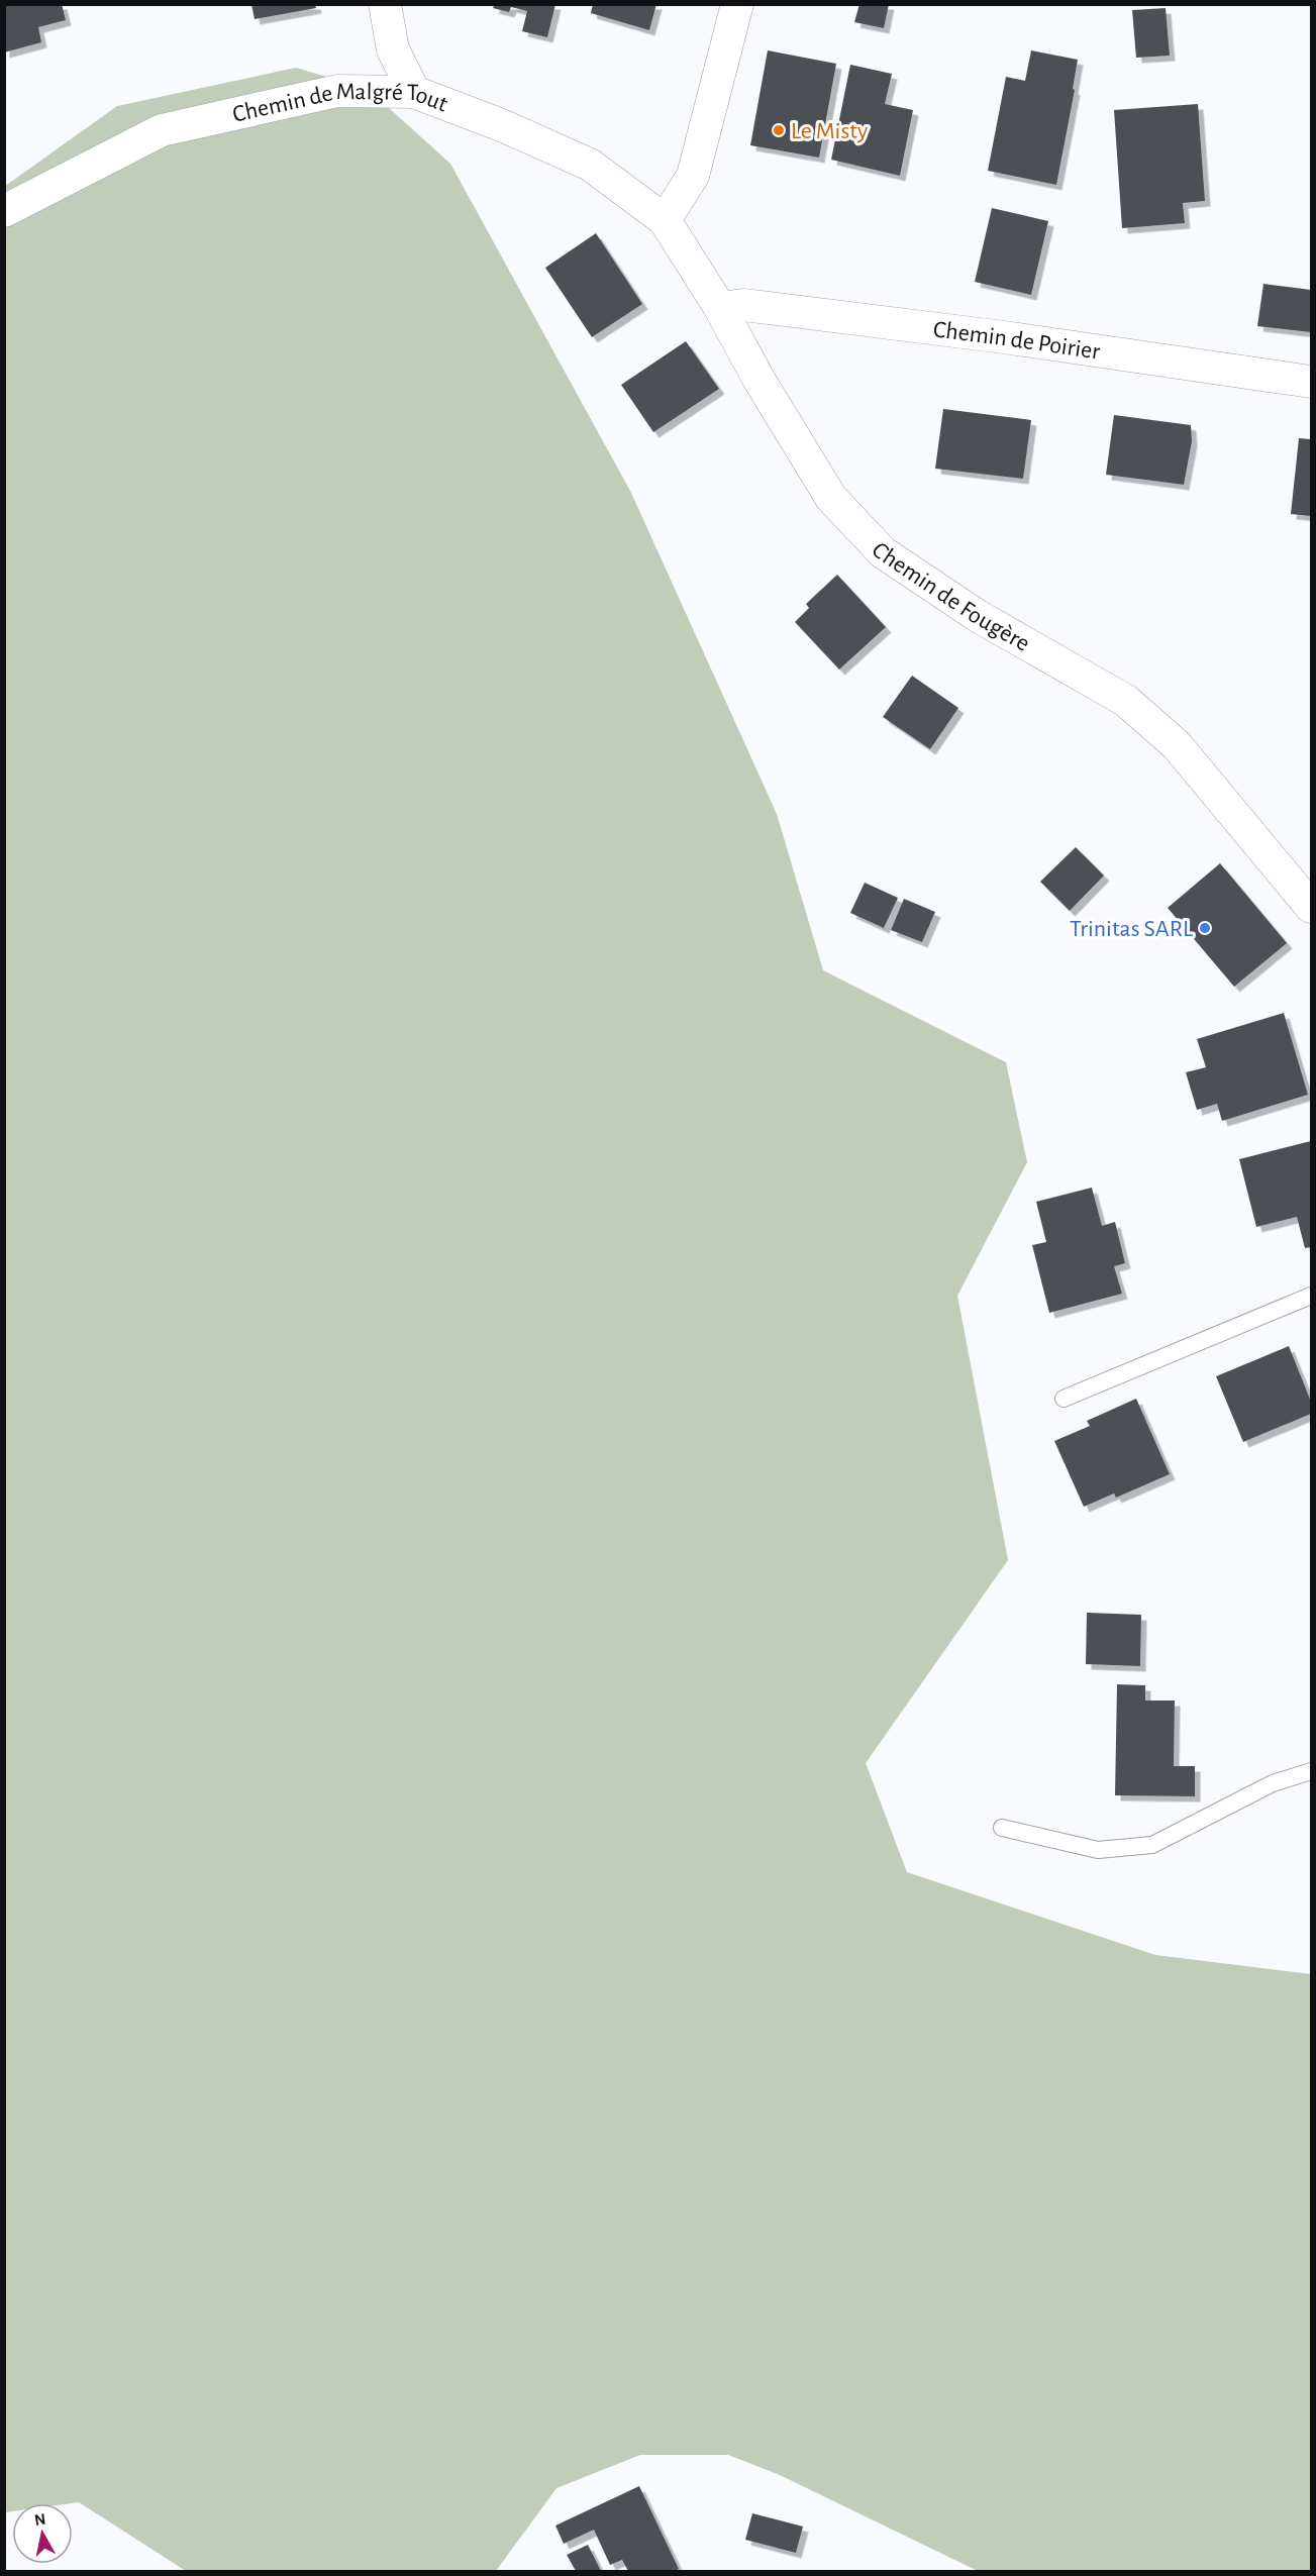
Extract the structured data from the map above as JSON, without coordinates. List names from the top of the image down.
{
  "streets": {
    "street": ["Chemin de Malgré Tout", "Chemin de Poirier", "Chemin de Fougère"]
  },
  "crossings": [
    ["Chemin de Malgré Tout", "Chemin de Fougère"],
    ["Chemin de Poirier", "Chemin de Fougère"]
  ],
  "places": ["Le Misty", "Trinitas SARL"],
  "north": "top"
}
